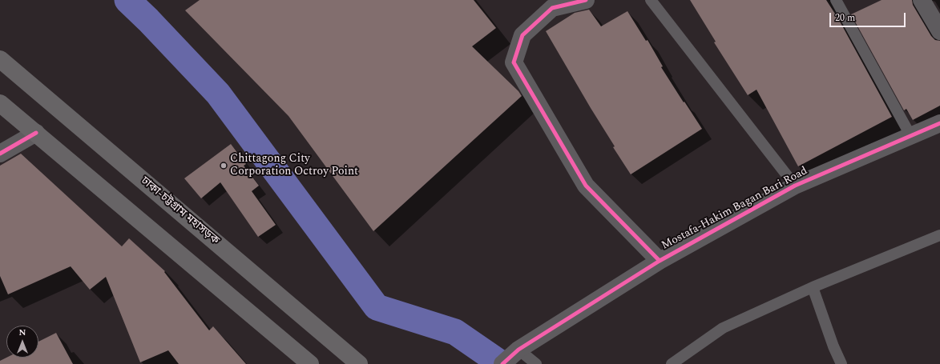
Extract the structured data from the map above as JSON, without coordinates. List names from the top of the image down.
{
  "streets": {
    "highway": ["ঢাকা-চট্টগ্রাম মহাসড়ক"],
    "street": ["Mostafa-Hakim Bagan Bari Road"]
  },
  "places": ["Chittagong City Corporation Octroy Point"],
  "scale_bar": "20 m",
  "north": "top"
}
